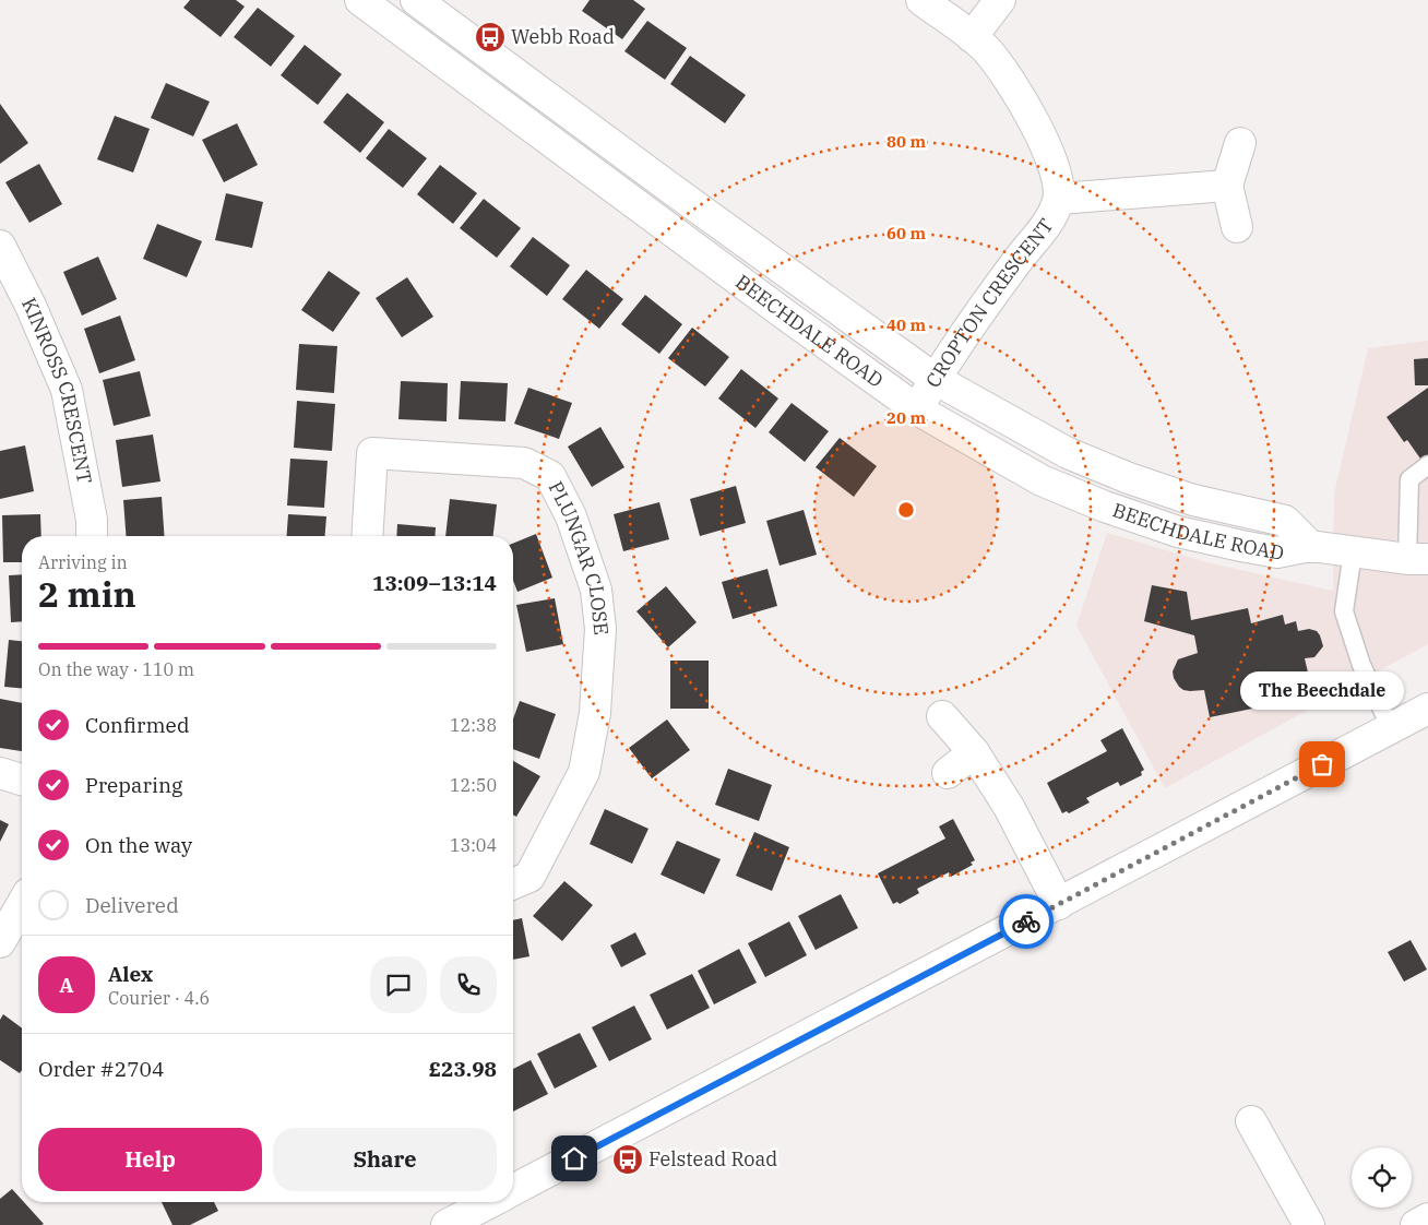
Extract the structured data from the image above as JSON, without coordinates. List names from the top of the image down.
{
  "streets": {
    "street": [
      "CROPTON CRESCENT",
      "BEECHDALE ROAD",
      "KINROSS CRESCENT",
      "PLUNGAR CLOSE"
    ]
  },
  "crossings": [
    ["CROPTON CRESCENT", "BEECHDALE ROAD"]
  ],
  "places": {
    "bus stop": ["Webb Road", "Felstead Road"],
    "other": ["The Beechdale"]
  },
  "page": {
    "heading": ["2 min", "Arriving in", "13:09–13:14"],
    "panel": [
      "Alex",
      "Courier · 4.6",
      "Order #2704",
      "£23.98"
    ],
    "bar": "On the way · 110 m",
    "bubble": "The Beechdale",
    "list": [
      ["Confirmed", "12:38"],
      ["Preparing", "12:50"],
      ["On the way", "13:04"],
      "Delivered"
    ],
    "round": "A",
    "buttons": ["Help", "Share"]
  },
  "rings": [
    "80 m",
    "60 m",
    "40 m",
    "20 m"
  ]
}
